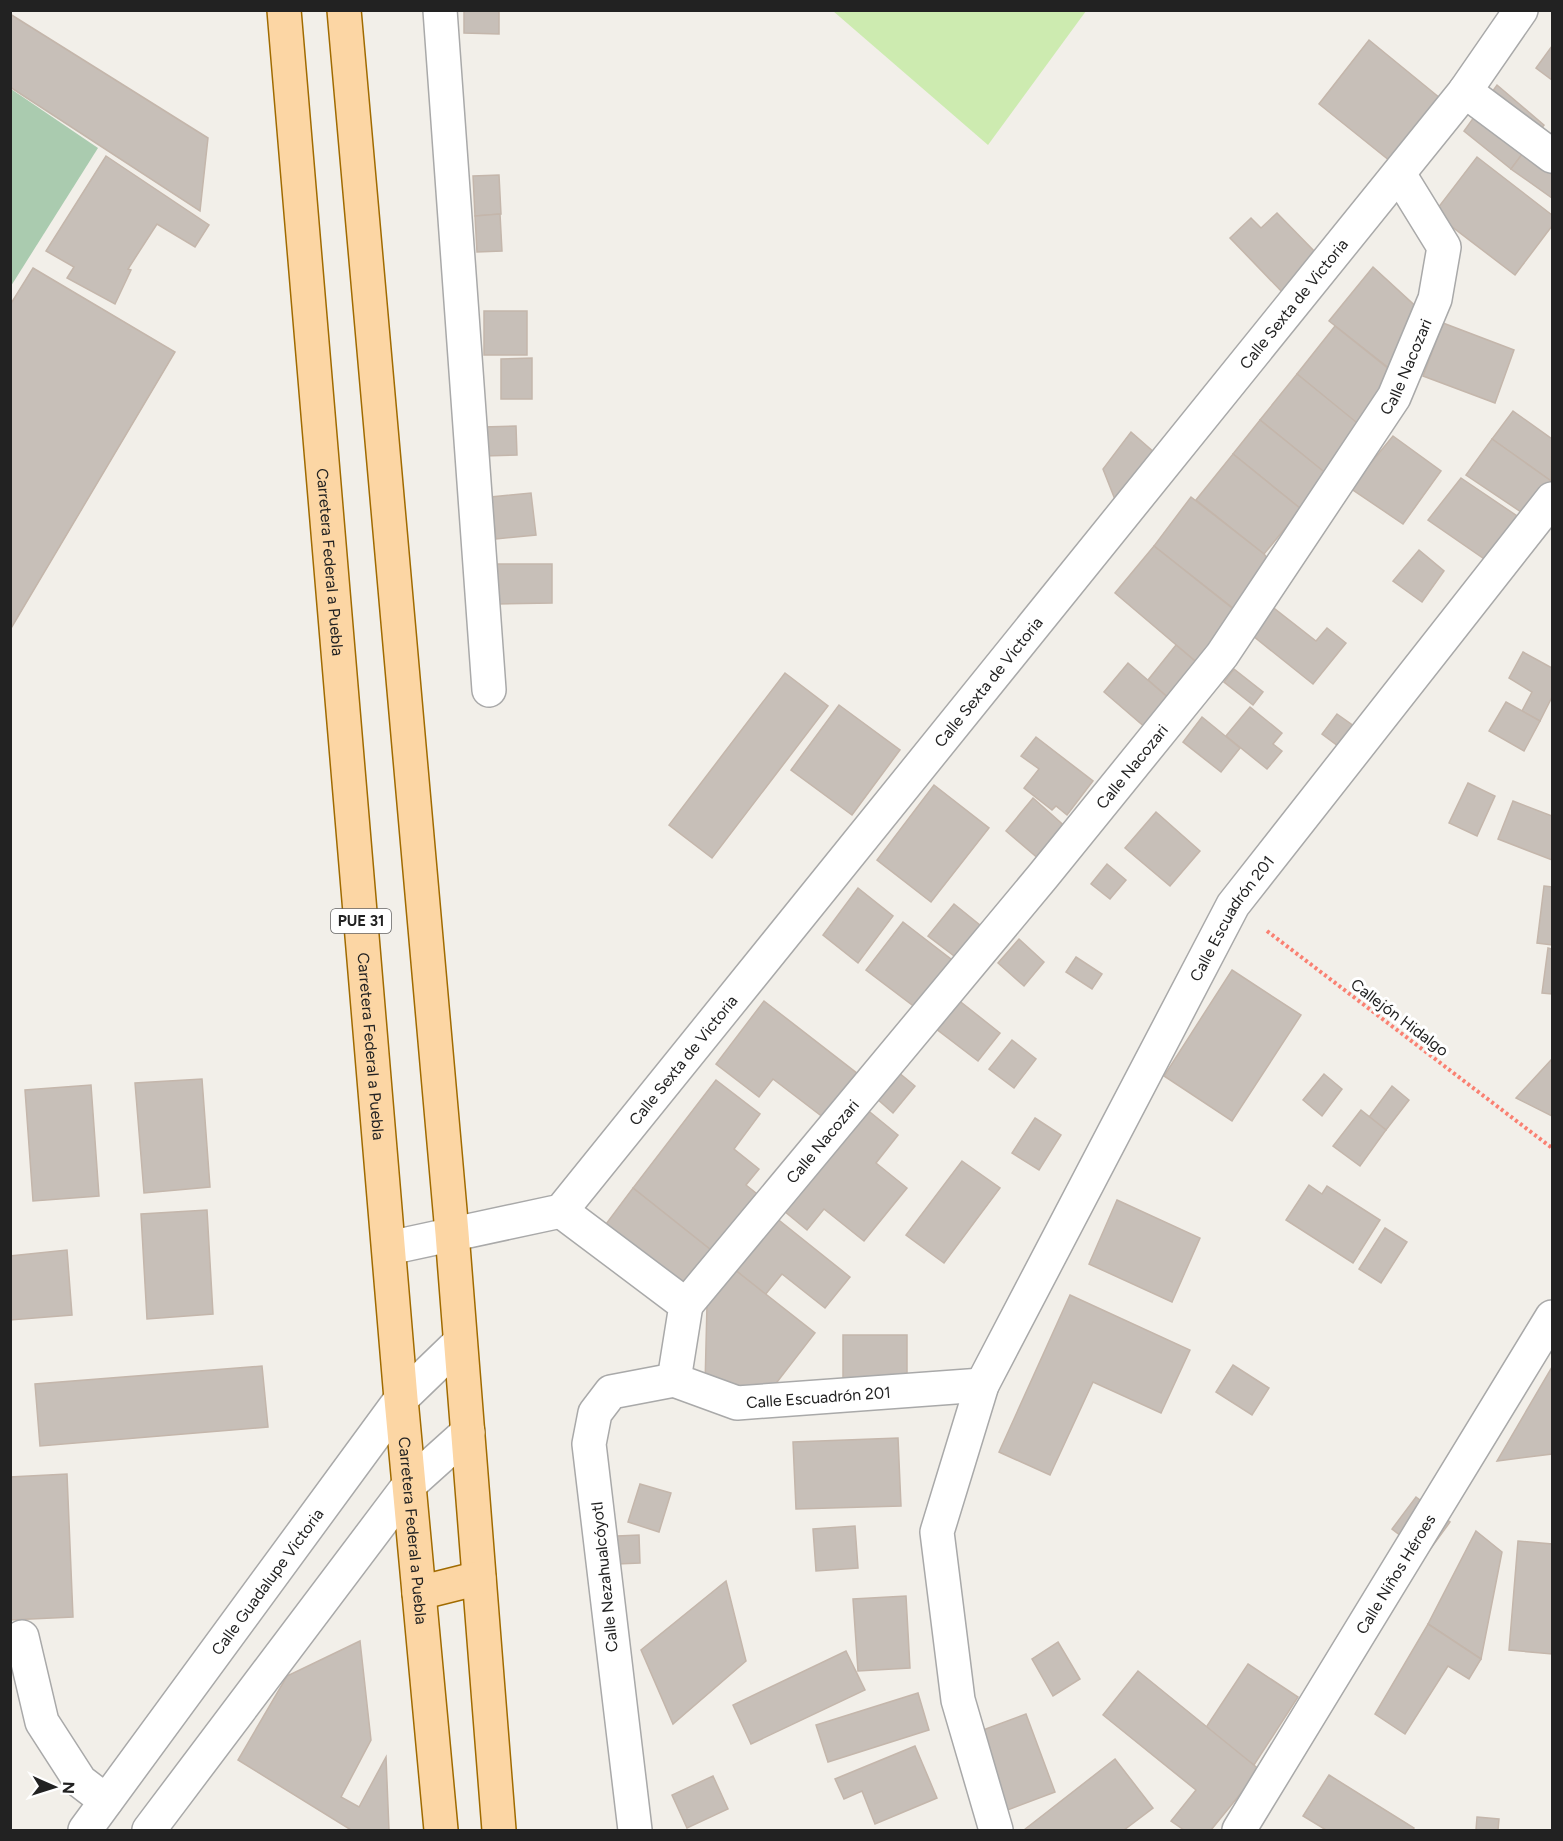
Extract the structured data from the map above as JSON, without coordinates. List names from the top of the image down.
{
  "streets": {
    "main road": ["Carretera Federal a Puebla", "PUE 31"],
    "street": [
      "Calle Sexta de Victoria",
      "Calle Nacozari",
      "Calle Escuadrón 201",
      "Calle Niños Héroes",
      "Calle Nezahualcóyotl",
      "Calle Guadalupe Victoria"
    ],
    "path": ["Callejón Hidalgo"]
  },
  "crossings": [
    ["Calle Sexta de Victoria", "Calle Nacozari"],
    ["Carretera Federal a Puebla", "Calle Guadalupe Victoria"],
    ["Calle Escuadrón 201", "Callejón Hidalgo"],
    ["Calle Escuadrón 201", "Calle Nezahualcóyotl"]
  ],
  "north": "right"
}
